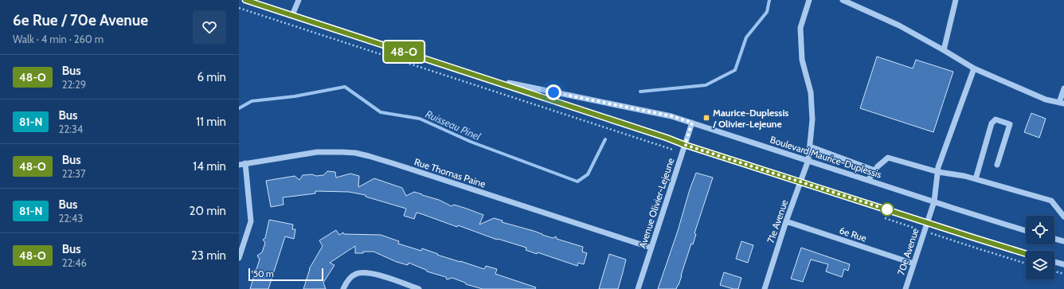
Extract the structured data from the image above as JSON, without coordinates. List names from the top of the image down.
{
  "streets": {
    "street": [
      "Boulevard Maurice-Duplessis",
      "Rue Thomas Paine",
      "Avenue Olivier-Lejeune",
      "71e Avenue",
      "6e Rue",
      "70e Avenue"
    ]
  },
  "crossings": [
    ["Boulevard Maurice-Duplessis", "Avenue Olivier-Lejeune"],
    ["Boulevard Maurice-Duplessis", "71e Avenue"],
    ["Boulevard Maurice-Duplessis", "70e Avenue"],
    ["Rue Thomas Paine", "Avenue Olivier-Lejeune"],
    ["71e Avenue", "6e Rue"],
    ["6e Rue", "70e Avenue"]
  ],
  "water": ["Ruisseau Pinel"],
  "places": {
    "transit": ["Maurice-Duplessis / Olivier-Lejeune"]
  },
  "lines": ["bus line 48-O"],
  "scale_bar": "50 m",
  "page": {
    "heading": ["6e Rue / 70e Avenue", "Walk · 4 min · 260 m"],
    "on_map": "48-O",
    "list": [
      {
        "mark": "48-O",
        "name": "Bus",
        "note": "22:29",
        "value": "6 min"
      },
      {
        "mark": "81-N",
        "name": "Bus",
        "note": "22:34",
        "value": "11 min"
      },
      {
        "mark": "48-O",
        "name": "Bus",
        "note": "22:37",
        "value": "14 min"
      },
      {
        "mark": "81-N",
        "name": "Bus",
        "note": "22:43",
        "value": "20 min"
      },
      {
        "mark": "48-O",
        "name": "Bus",
        "note": "22:46",
        "value": "23 min"
      }
    ],
    "scale": "50 m"
  }
}
